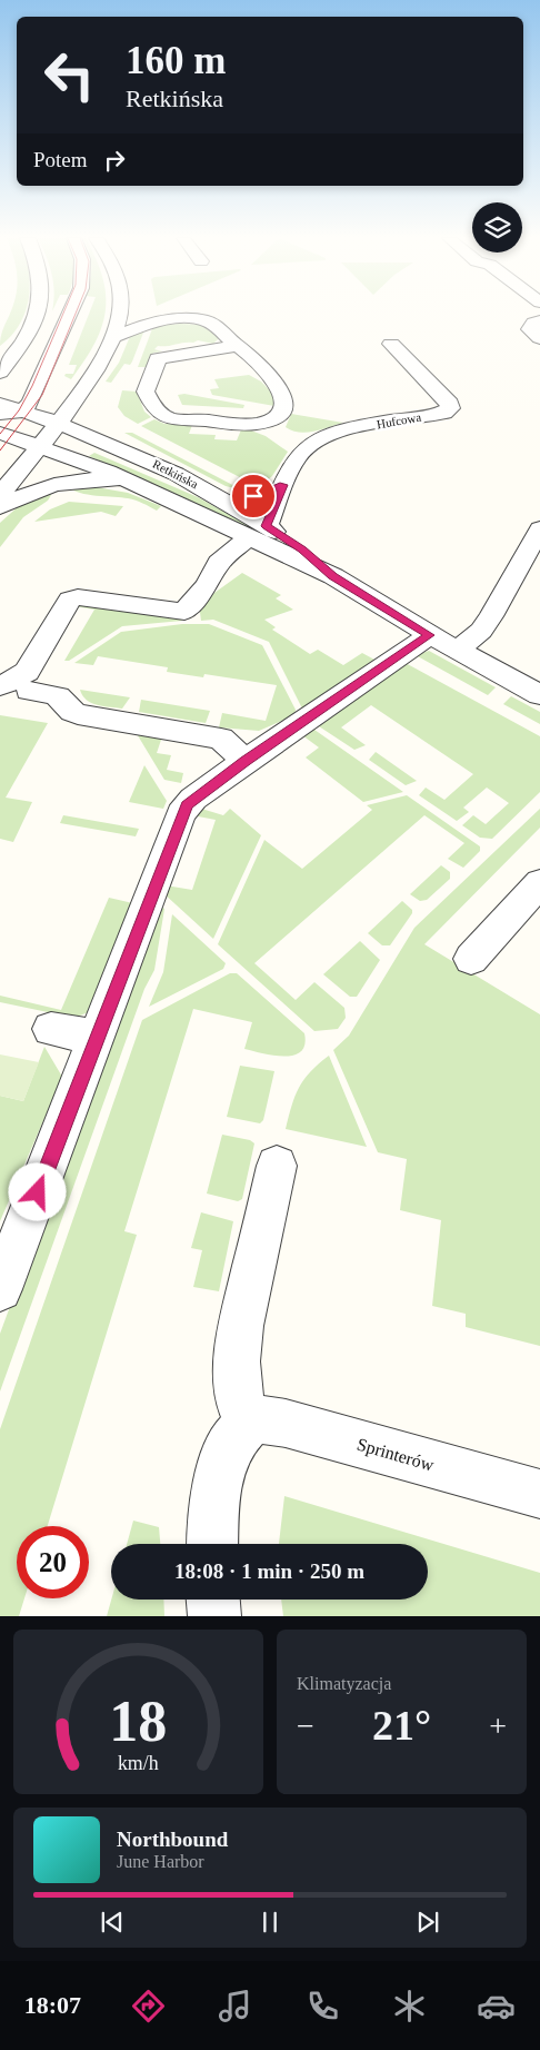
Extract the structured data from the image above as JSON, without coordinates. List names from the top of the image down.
{
  "streets": {
    "street": ["Hufcowa", "Retkińska", "Sprinterów"]
  },
  "crossings": [
    ["Hufcowa", "Retkińska"]
  ],
  "page": {
    "turn": ["160 m", "Retkińska"],
    "then": "Potem",
    "limit": "20",
    "trip": "18:08 · 1 min · 250 m",
    "tile": "Klimatyzacja",
    "heat": ["−", "21°", "+"],
    "song": ["Northbound", "June Harbor"],
    "tabs": "18:07",
    "gauge": ["18", "km/h"]
  }
}
